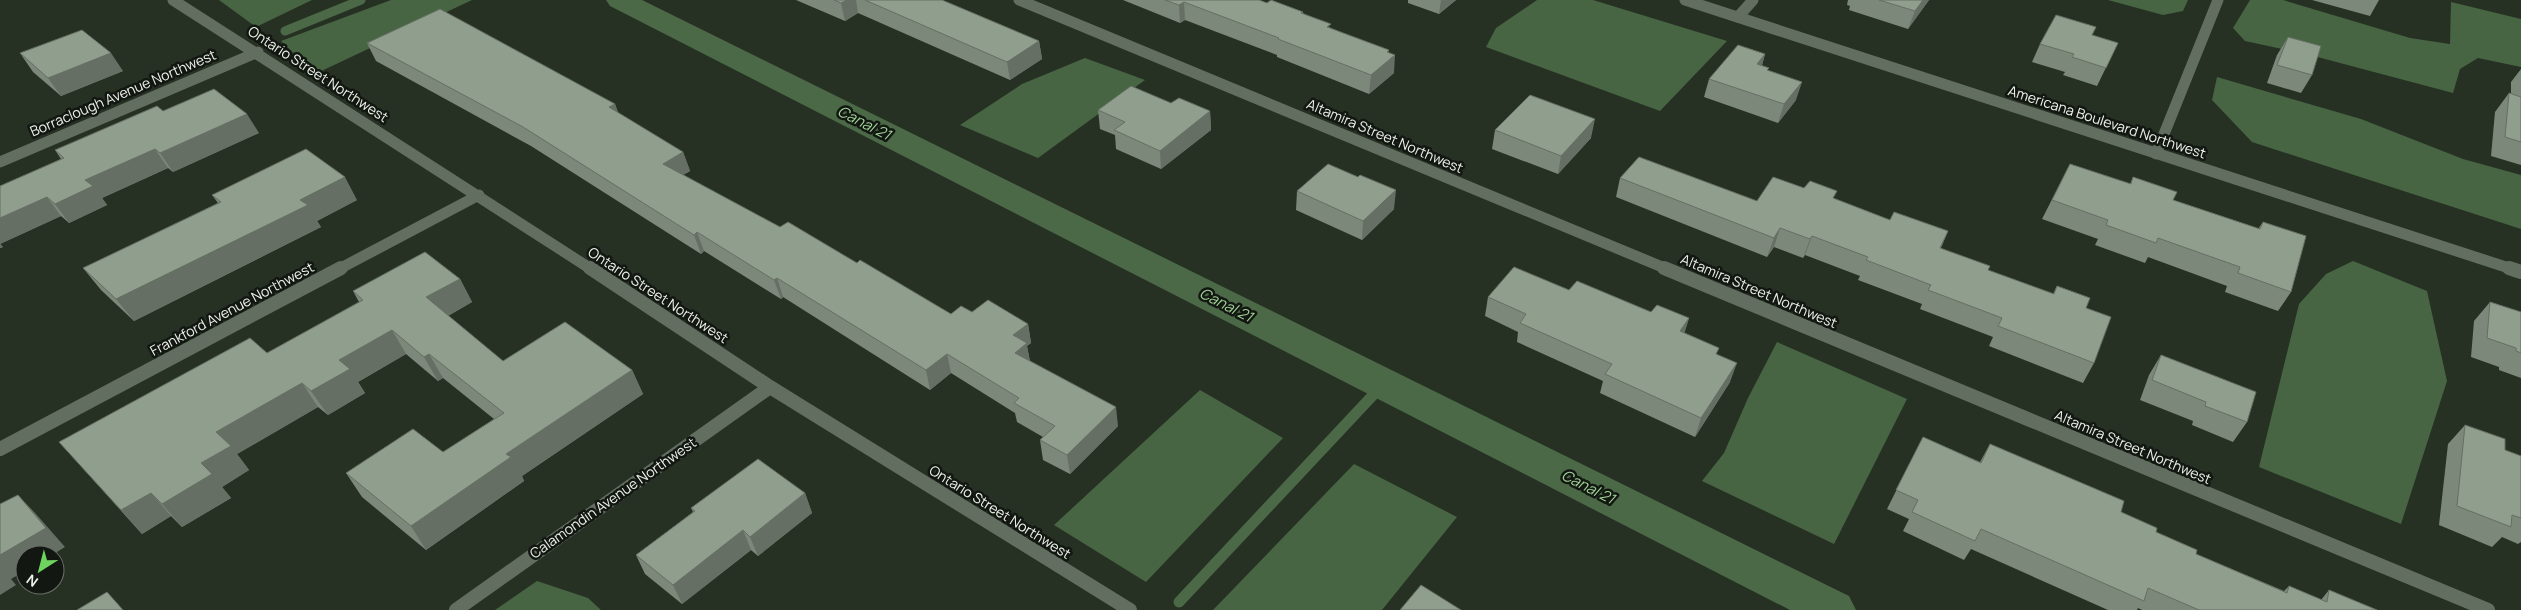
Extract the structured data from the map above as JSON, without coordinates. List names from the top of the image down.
{
  "streets": {
    "street": [
      "Ontario Street Northwest",
      "Borraclough Avenue Northwest",
      "Americana Boulevard Northwest",
      "Altamira Street Northwest",
      "Frankford Avenue Northwest",
      "Calamondin Avenue Northwest"
    ]
  },
  "crossings": [
    ["Ontario Street Northwest", "Borraclough Avenue Northwest"],
    ["Ontario Street Northwest", "Frankford Avenue Northwest"],
    ["Ontario Street Northwest", "Calamondin Avenue Northwest"]
  ],
  "water": ["Canal 21"],
  "north": "bottom left"
}
